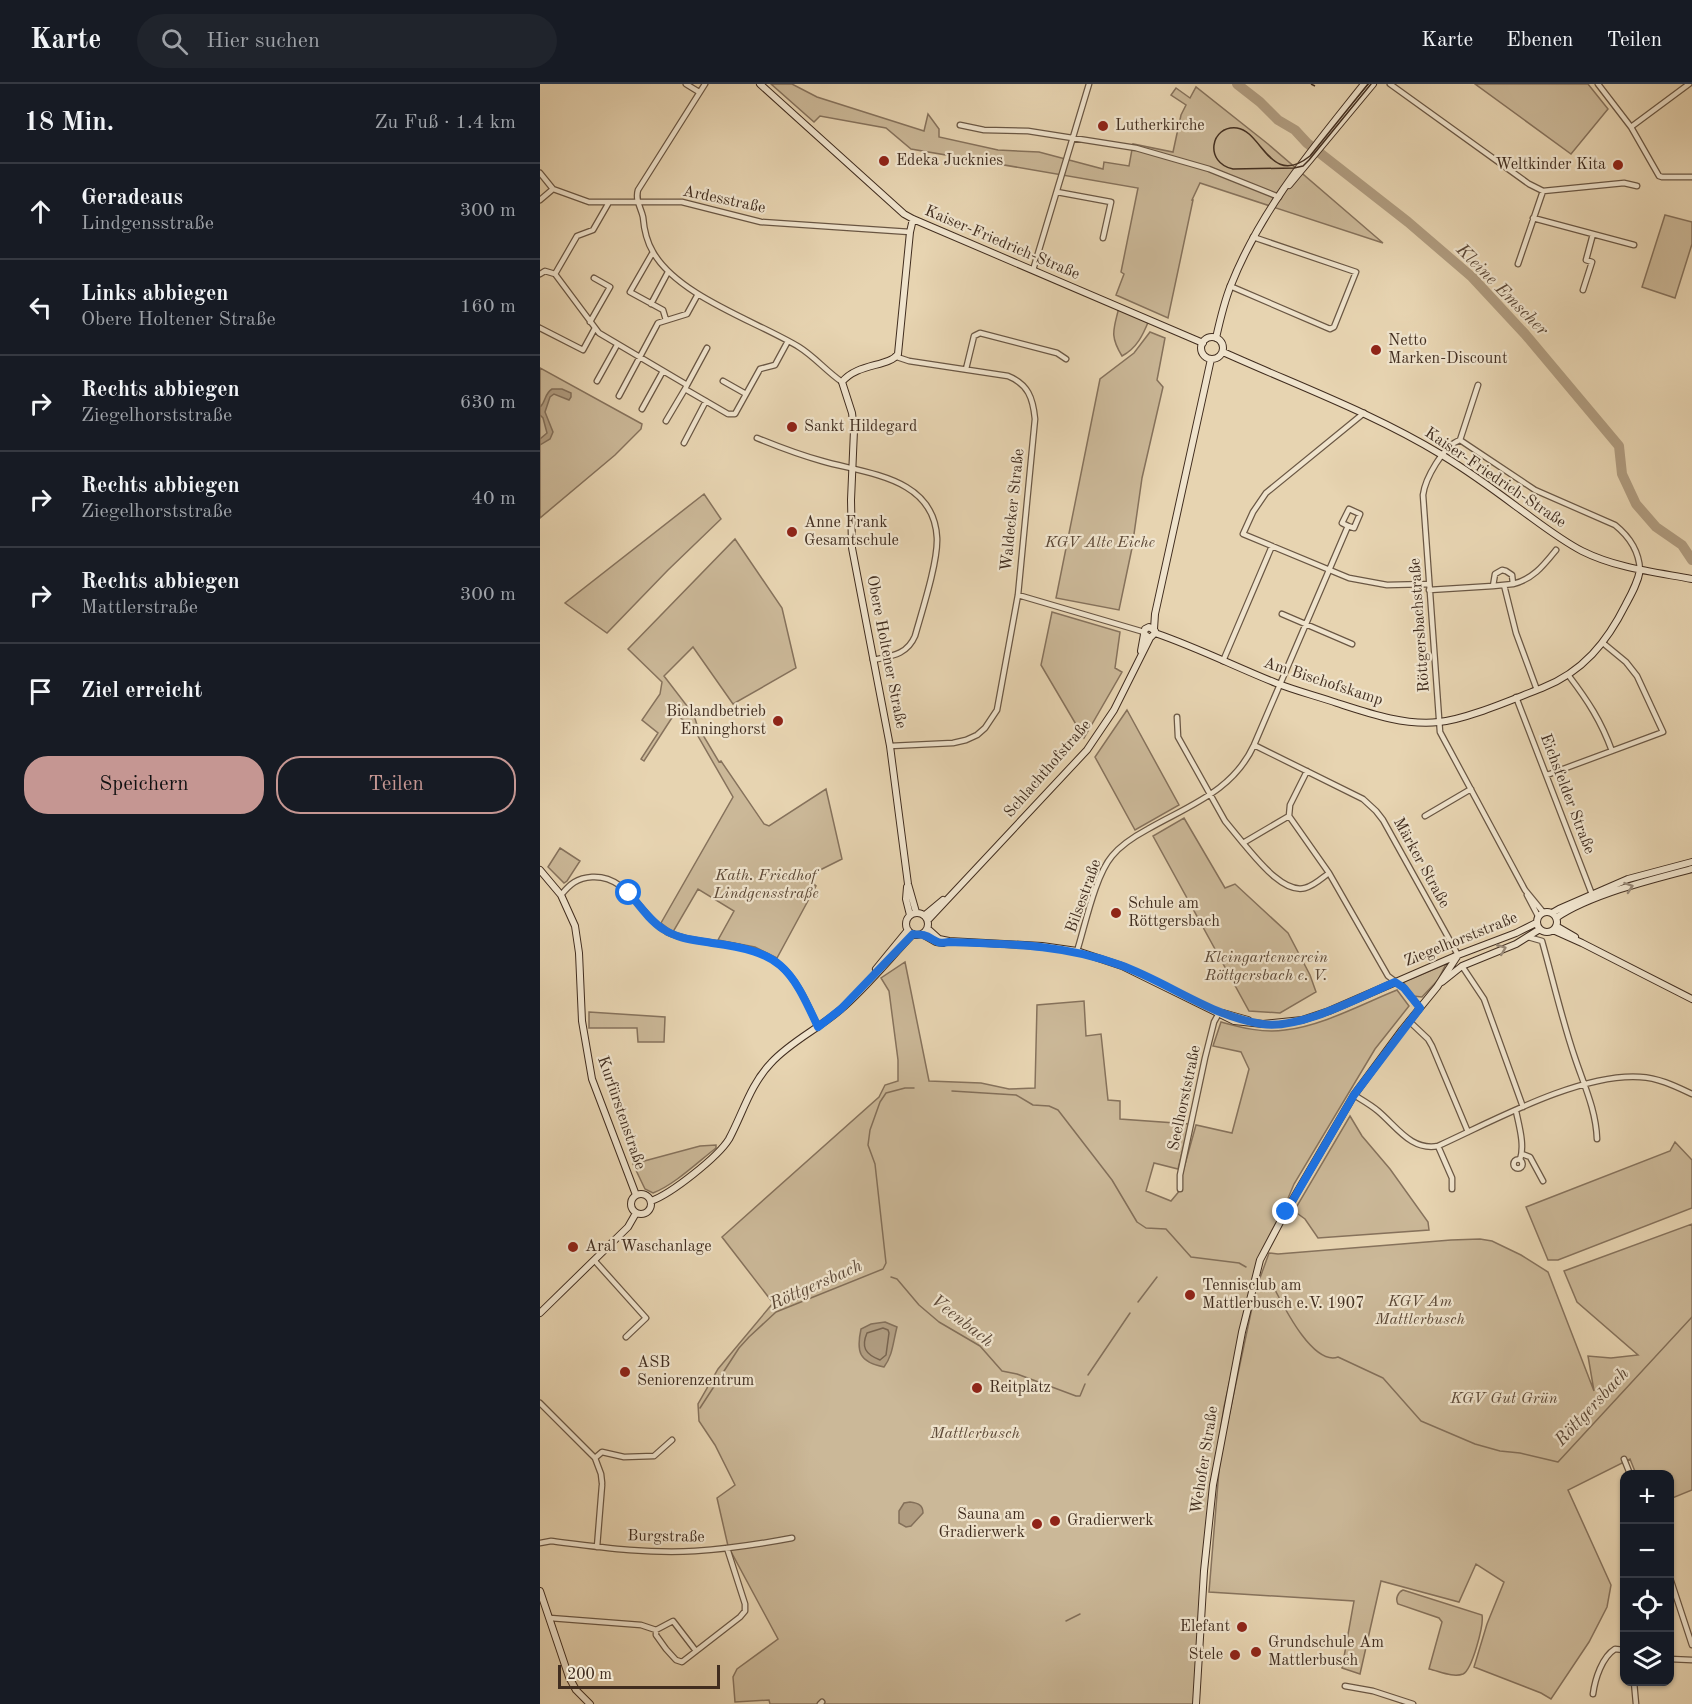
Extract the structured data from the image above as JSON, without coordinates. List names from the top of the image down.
{
  "streets": {
    "street": [
      "Ardesstraße",
      "Kaiser-Friedrich-Straße",
      "Waldecker Straße",
      "Röttgersbachstraße",
      "Obere Holtener Straße",
      "Am Bischofskamp",
      "Schlachthofstraße",
      "Eichsfelder Straße",
      "Märker Straße",
      "Bilsestraße",
      "Ziegelhorststraße",
      "Seelhorststraße",
      "Kurfürstenstraße",
      "Wehofer Straße",
      "Burgstraße"
    ]
  },
  "crossings": [
    ["Kaiser-Friedrich-Straße", "Röttgersbachstraße"],
    ["Kaiser-Friedrich-Straße", "Am Bischofskamp"],
    ["Kaiser-Friedrich-Straße", "Schlachthofstraße"],
    ["Waldecker Straße", "Obere Holtener Straße"],
    ["Waldecker Straße", "Am Bischofskamp"],
    ["Röttgersbachstraße", "Am Bischofskamp"],
    ["Röttgersbachstraße", "Ziegelhorststraße"],
    ["Am Bischofskamp", "Schlachthofstraße"],
    ["Am Bischofskamp", "Eichsfelder Straße"],
    ["Am Bischofskamp", "Bilsestraße"],
    ["Märker Straße", "Bilsestraße"],
    ["Märker Straße", "Ziegelhorststraße"],
    ["Bilsestraße", "Ziegelhorststraße"],
    ["Ziegelhorststraße", "Seelhorststraße"],
    ["Ziegelhorststraße", "Wehofer Straße"]
  ],
  "water": ["Kleine Emscher", "Röttgersbach", "Veenbach"],
  "parks": [
    "KGV Alte Eiche",
    "Kath. Friedhof Lindgensstraße",
    "Kleingartenverein Röttgersbach e. V.",
    "KGV Am Mattlerbusch",
    "KGV Gut Grün",
    "Mattlerbusch"
  ],
  "places": [
    "Lutherkirche",
    "Edeka Jucknies",
    "Weltkinder Kita",
    "Netto Marken-Discount",
    "Sankt Hildegard",
    "Anne Frank Gesamtschule",
    "Biolandbetrieb Enninghorst",
    "Schule am Röttgersbach",
    "Aral Waschanlage",
    "Tennisclub am Mattlerbusch e.V. 1907",
    "ASB Seniorenzentrum",
    "Reitplatz",
    "Gradierwerk",
    "Sauna am Gradierwerk",
    "Elefant",
    "Grundschule Am Mattlerbusch",
    "Stele"
  ],
  "scale_bar": "200 m",
  "page": {
    "header": "Karte",
    "search": "Hier suchen",
    "nav": ["Karte", "Ebenen", "Teilen"],
    "heading": ["18 Min.", "Zu Fuß · 1.4 km"],
    "list": [
      ["Geradeaus", "Lindgensstraße", "300 m"],
      ["Links abbiegen", "Obere Holtener Straße", "160 m"],
      ["Rechts abbiegen", "Ziegelhorststraße", "630 m"],
      ["Rechts abbiegen", "Ziegelhorststraße", "40 m"],
      ["Rechts abbiegen", "Mattlerstraße", "300 m"],
      "Ziel erreicht"
    ],
    "buttons": ["Speichern", "Teilen"],
    "map_buttons": ["+", "−"],
    "scale": "200 m"
  }
}
